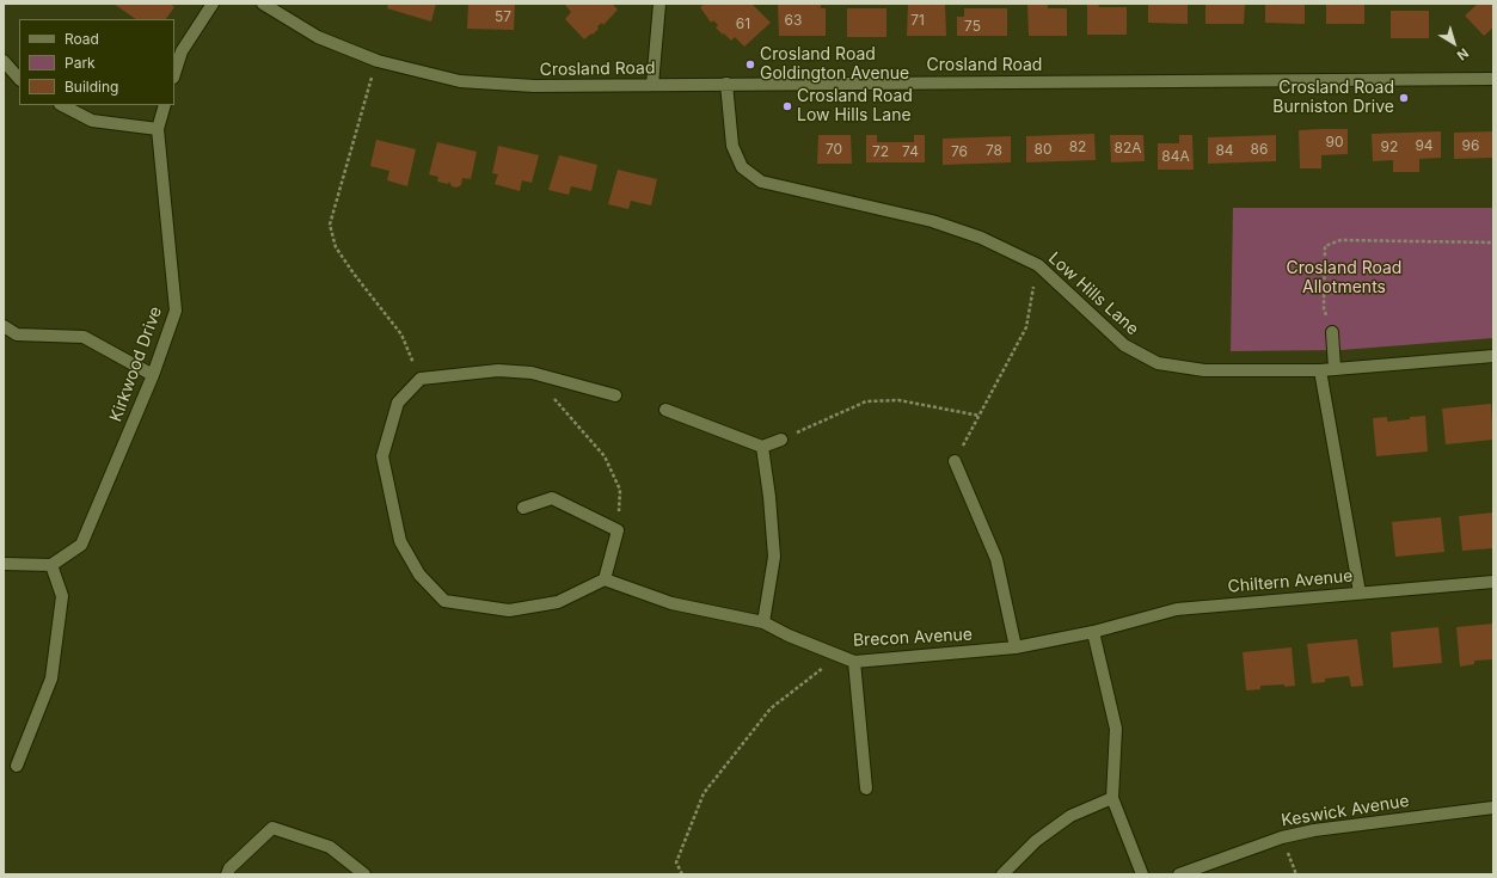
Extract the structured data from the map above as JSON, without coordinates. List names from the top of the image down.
{
  "streets": {
    "street": [
      "Crosland Road",
      "Low Hills Lane",
      "Kirkwood Drive",
      "Chiltern Avenue",
      "Brecon Avenue",
      "Keswick Avenue"
    ]
  },
  "crossings": [
    ["Crosland Road", "Low Hills Lane"],
    ["Chiltern Avenue", "Brecon Avenue"]
  ],
  "parks": ["Crosland Road Allotments"],
  "places": ["Crosland Road Goldington Avenue", "Crosland Road Burniston Drive", "Crosland Road Low Hills Lane"],
  "house_numbers": [
    "57",
    "63",
    "71",
    "61",
    "75",
    "90",
    "94",
    "96",
    "82",
    "92",
    "82A",
    "70",
    "80",
    "86",
    "78",
    "84",
    "72",
    "74",
    "76",
    "84A"
  ],
  "legend": ["Road", "Park", "Building"],
  "north": "bottom right"
}
